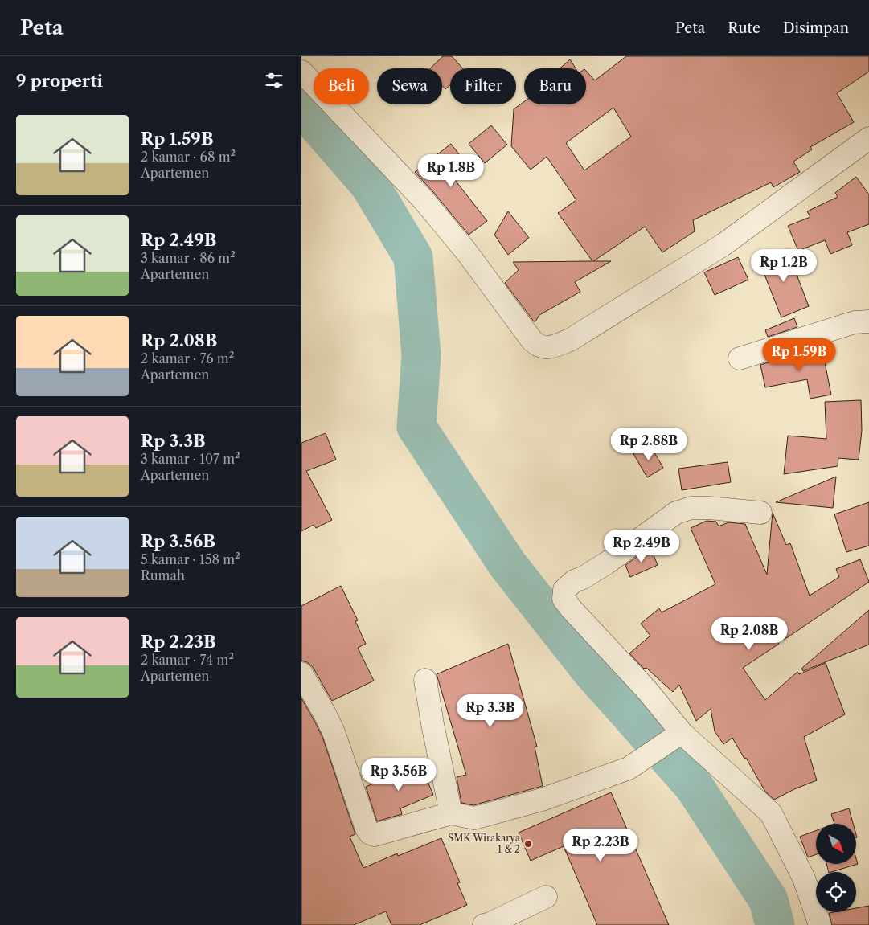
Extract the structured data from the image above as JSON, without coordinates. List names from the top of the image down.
{
  "places": ["SMK Wirakarya 1 & 2"],
  "north": "bottom right",
  "page": {
    "header": "Peta",
    "nav": ["Peta", "Rute", "Disimpan"],
    "heading": "9 properti",
    "chip": [
      "Beli",
      "Sewa",
      "Filter",
      "Baru"
    ],
    "list": [
      {
        "name": "Rp 1.59B",
        "note": "2 kamar · 68 m² · Apartemen"
      },
      {
        "name": "Rp 2.49B",
        "note": "3 kamar · 86 m² · Apartemen"
      },
      {
        "name": "Rp 2.08B",
        "note": "2 kamar · 76 m² · Apartemen"
      },
      {
        "name": "Rp 3.3B",
        "note": "3 kamar · 107 m² · Apartemen"
      },
      {
        "name": "Rp 3.56B",
        "note": "5 kamar · 158 m² · Rumah"
      },
      {
        "name": "Rp 2.23B",
        "note": "2 kamar · 74 m² · Apartemen"
      }
    ],
    "price": [
      "Rp 1.8B",
      "Rp 1.2B",
      "Rp 1.59B",
      "Rp 2.88B",
      "Rp 2.49B",
      "Rp 2.08B",
      "Rp 3.3B",
      "Rp 3.56B",
      "Rp 2.23B"
    ]
  }
}
